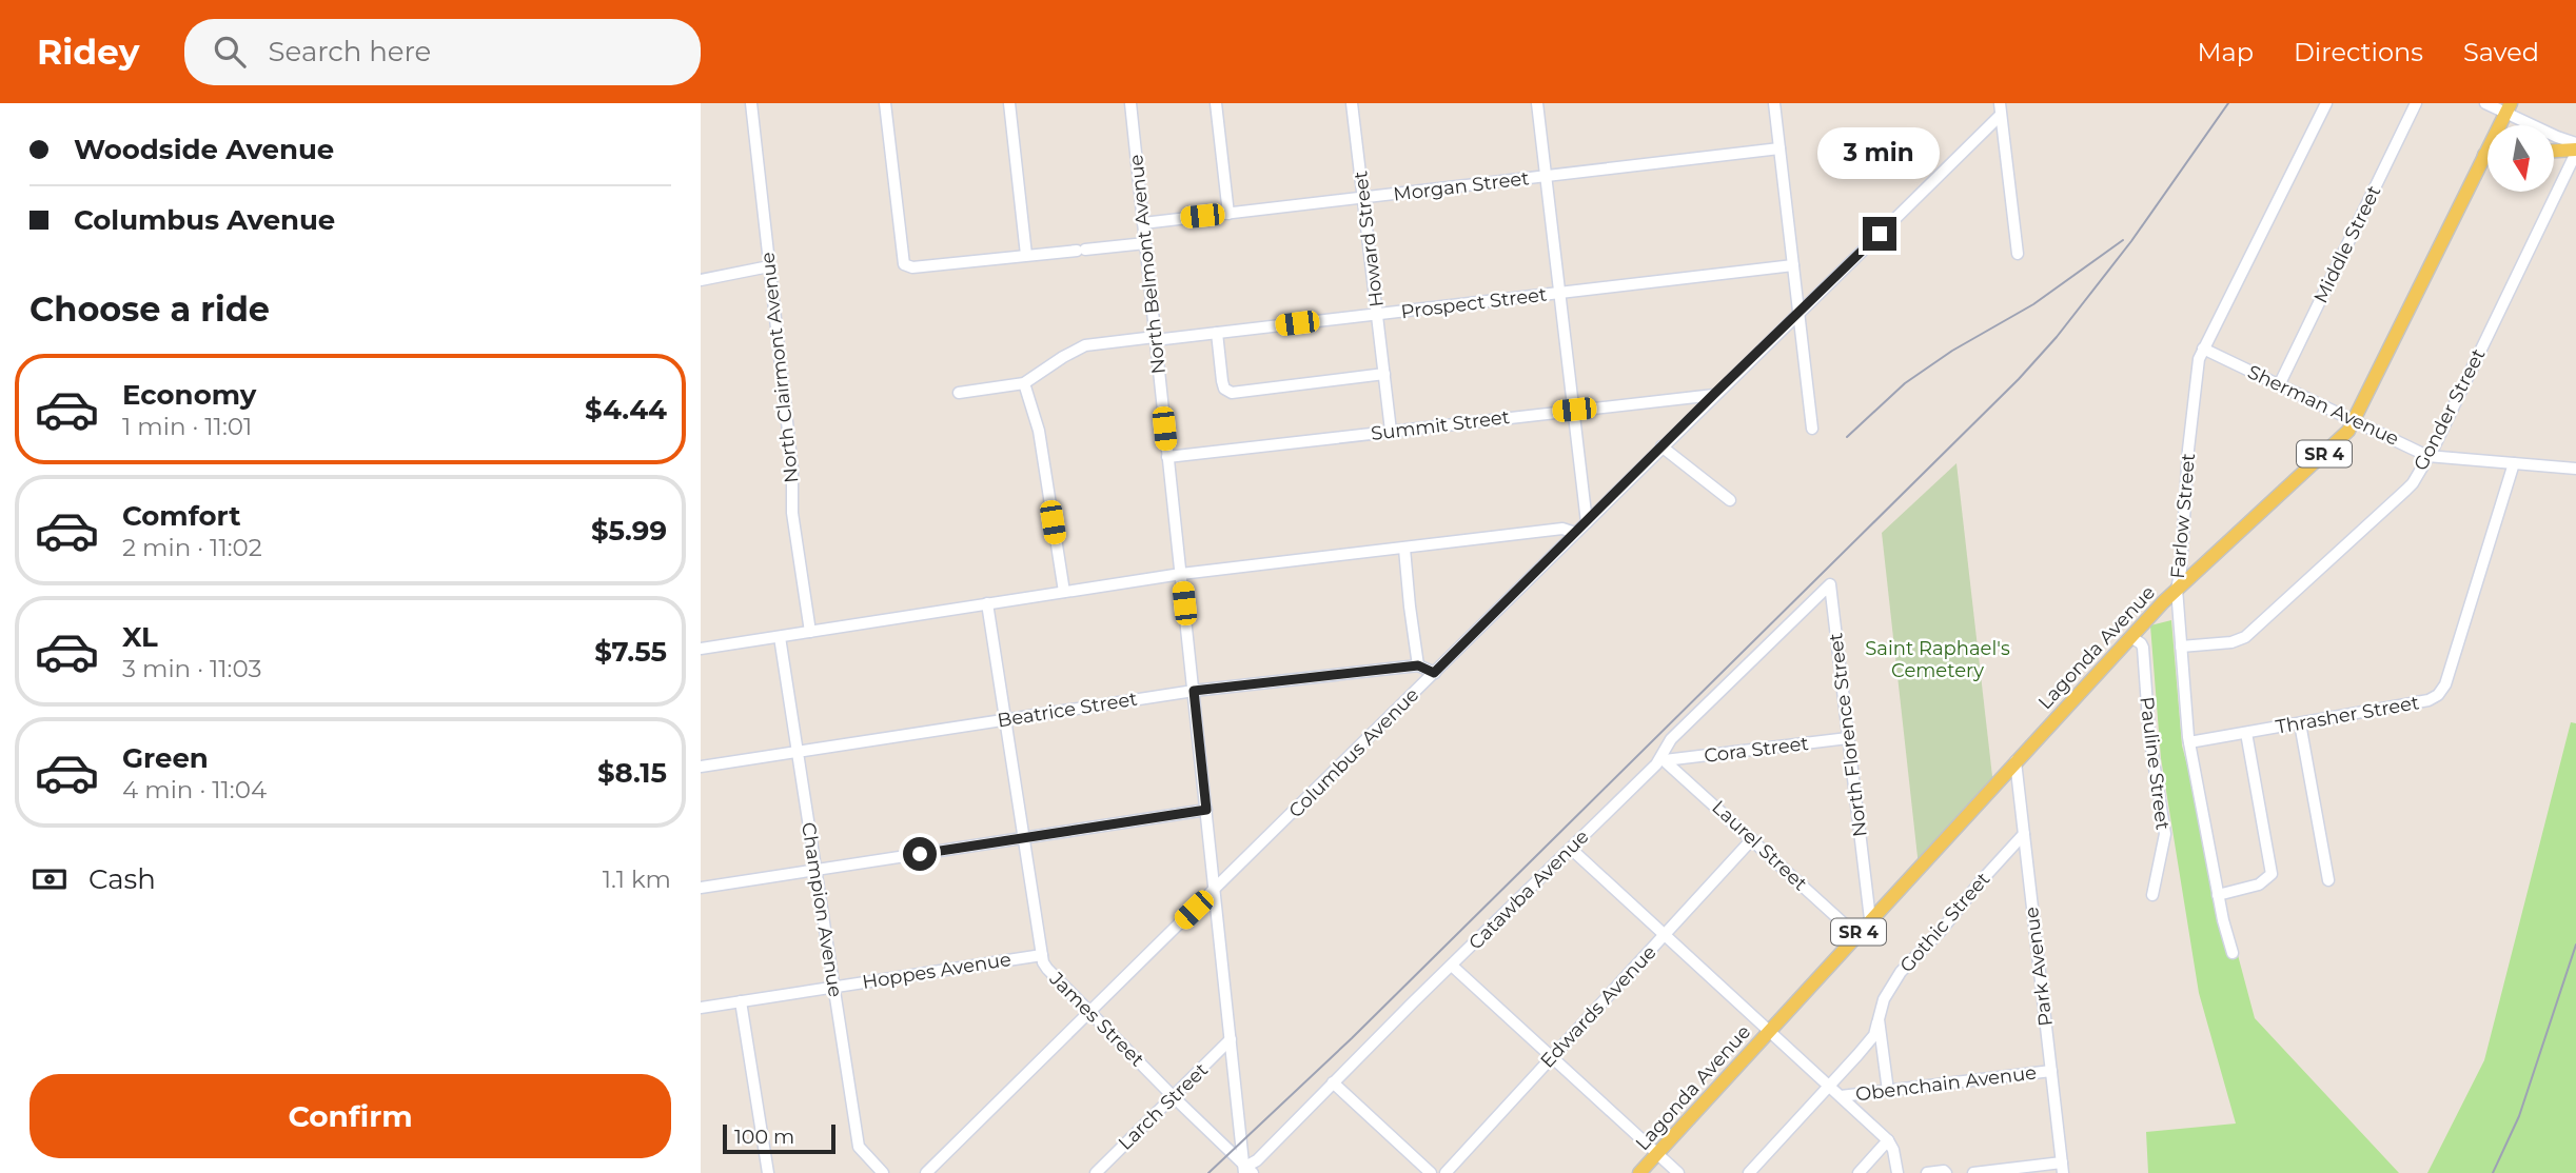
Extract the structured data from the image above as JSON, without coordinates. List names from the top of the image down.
{
  "streets": {
    "main road": ["SR 4", "Lagonda Avenue"],
    "street": [
      "Morgan Street",
      "Howard Street",
      "Middle Street",
      "North Belmont Avenue",
      "Prospect Street",
      "North Clairmont Avenue",
      "Sherman Avenue",
      "Gonder Street",
      "Summit Street",
      "Farlow Street",
      "Beatrice Street",
      "Thrasher Street",
      "North Florence Street",
      "Cora Street",
      "Columbus Avenue",
      "Pauline Street",
      "Laurel Street",
      "Catawba Avenue",
      "Champion Avenue",
      "Gothic Street",
      "Park Avenue",
      "Hoppes Avenue",
      "Edwards Avenue",
      "James Street",
      "Obenchain Avenue",
      "Larch Street"
    ]
  },
  "crossings": [
    ["Morgan Street", "Howard Street"],
    ["Morgan Street", "North Belmont Avenue"],
    ["Howard Street", "Prospect Street"],
    ["Howard Street", "Summit Street"],
    ["Middle Street", "Sherman Avenue"],
    ["North Belmont Avenue", "Prospect Street"],
    ["North Belmont Avenue", "Summit Street"],
    ["North Belmont Avenue", "Beatrice Street"],
    ["North Belmont Avenue", "Columbus Avenue"],
    ["North Belmont Avenue", "Catawba Avenue"],
    ["North Belmont Avenue", "James Street"],
    ["North Belmont Avenue", "Larch Street"],
    ["Sherman Avenue", "Gonder Street"],
    ["Sherman Avenue", "Farlow Street"],
    ["Sherman Avenue", "Lagonda Avenue"],
    ["Sherman Avenue", "Thrasher Street"],
    ["Gonder Street", "Farlow Street"],
    ["Summit Street", "Columbus Avenue"],
    ["Farlow Street", "Lagonda Avenue"],
    ["Farlow Street", "Thrasher Street"],
    ["Lagonda Avenue", "North Florence Street"],
    ["Lagonda Avenue", "Pauline Street"],
    ["Lagonda Avenue", "Laurel Street"],
    ["Lagonda Avenue", "Park Avenue"],
    ["Beatrice Street", "Champion Avenue"],
    ["Beatrice Street", "James Street"],
    ["North Florence Street", "Cora Street"],
    ["North Florence Street", "Catawba Avenue"],
    ["Cora Street", "Laurel Street"],
    ["Cora Street", "Catawba Avenue"],
    ["Columbus Avenue", "James Street"],
    ["Laurel Street", "Catawba Avenue"],
    ["Laurel Street", "Edwards Avenue"],
    ["Catawba Avenue", "James Street"],
    ["Champion Avenue", "Hoppes Avenue"],
    ["Gothic Street", "Park Avenue"],
    ["Gothic Street", "Obenchain Avenue"],
    ["Park Avenue", "Obenchain Avenue"],
    ["Hoppes Avenue", "James Street"],
    ["James Street", "Larch Street"]
  ],
  "parks": ["Saint Raphael's Cemetery"],
  "scale_bar": "100 m",
  "north": "bottom",
  "page": {
    "header": "Ridey",
    "search": "Search here",
    "nav": ["Map", "Directions", "Saved"],
    "banner": ["Woodside Avenue", "Columbus Avenue"],
    "bubble": "3 min",
    "heading": "Choose a ride",
    "list": [
      {
        "name": "Economy",
        "note": "1 min · 11:01",
        "value": "$4.44"
      },
      {
        "name": "Comfort",
        "note": "2 min · 11:02",
        "value": "$5.99"
      },
      {
        "name": "XL",
        "note": "3 min · 11:03",
        "value": "$7.55"
      },
      {
        "name": "Green",
        "note": "4 min · 11:04",
        "value": "$8.15"
      }
    ],
    "pay": ["Cash", "1.1 km"],
    "buttons": "Confirm",
    "scale": "100 m"
  }
}
